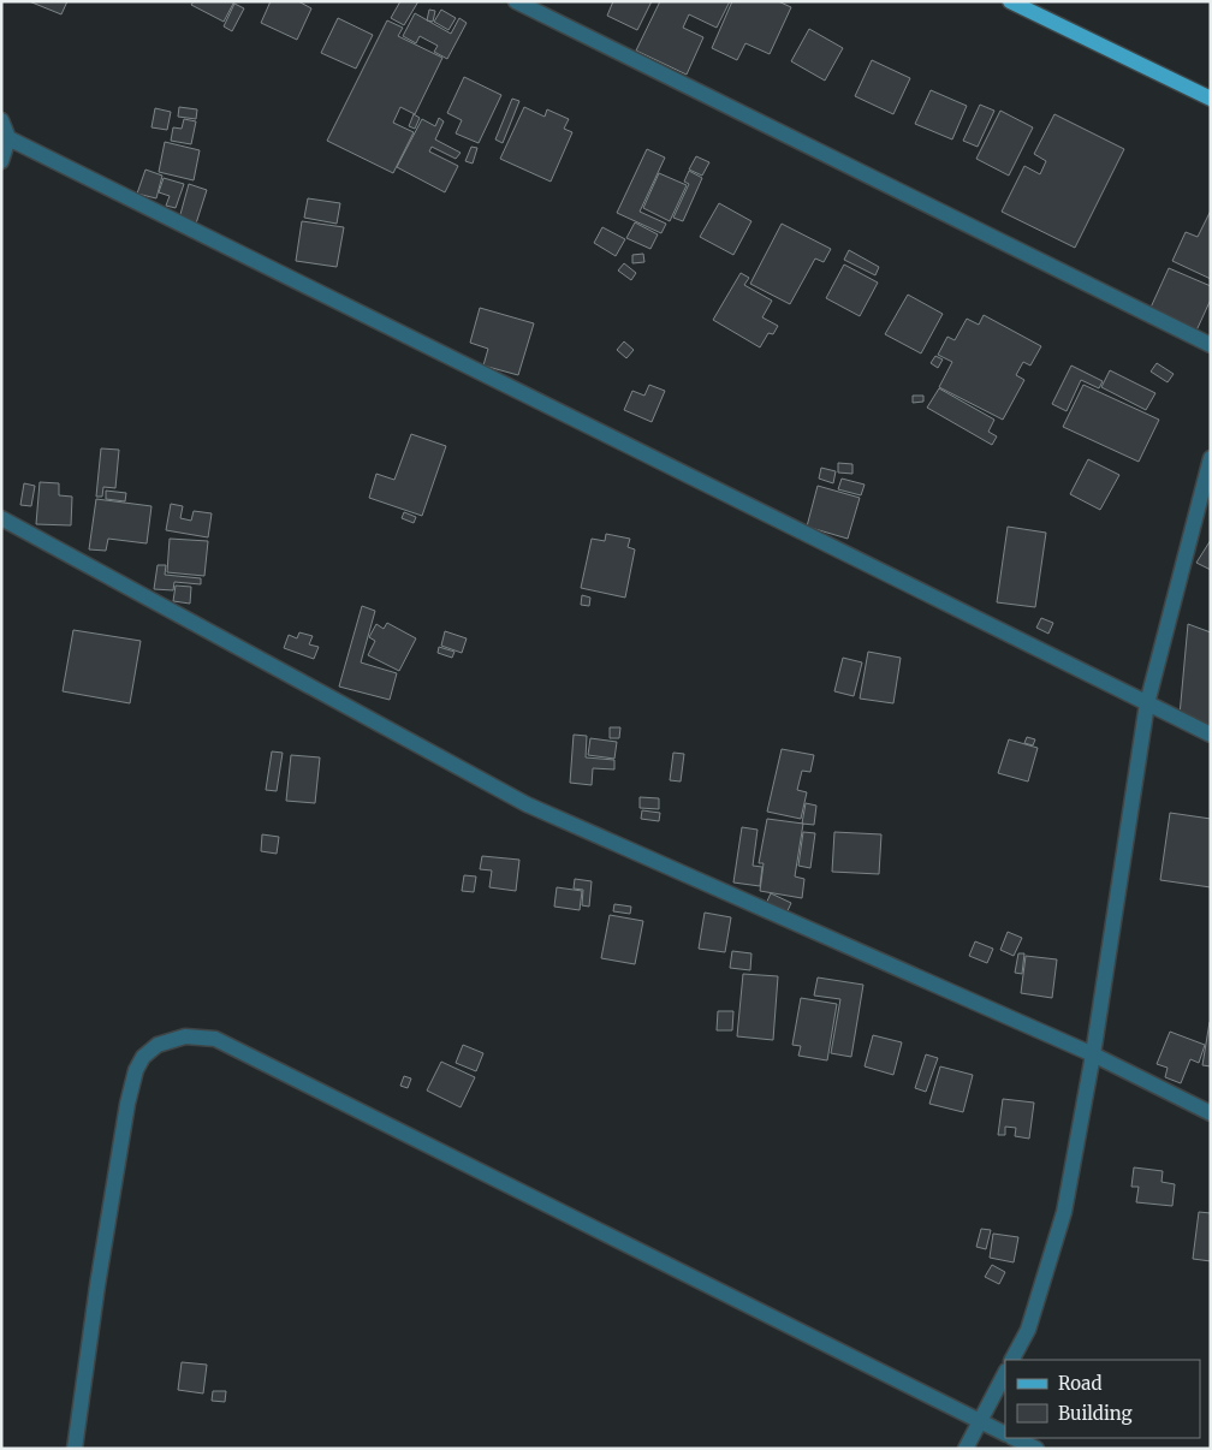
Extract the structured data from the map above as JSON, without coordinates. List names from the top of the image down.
{
  "legend": ["Road", "Building"]
}
